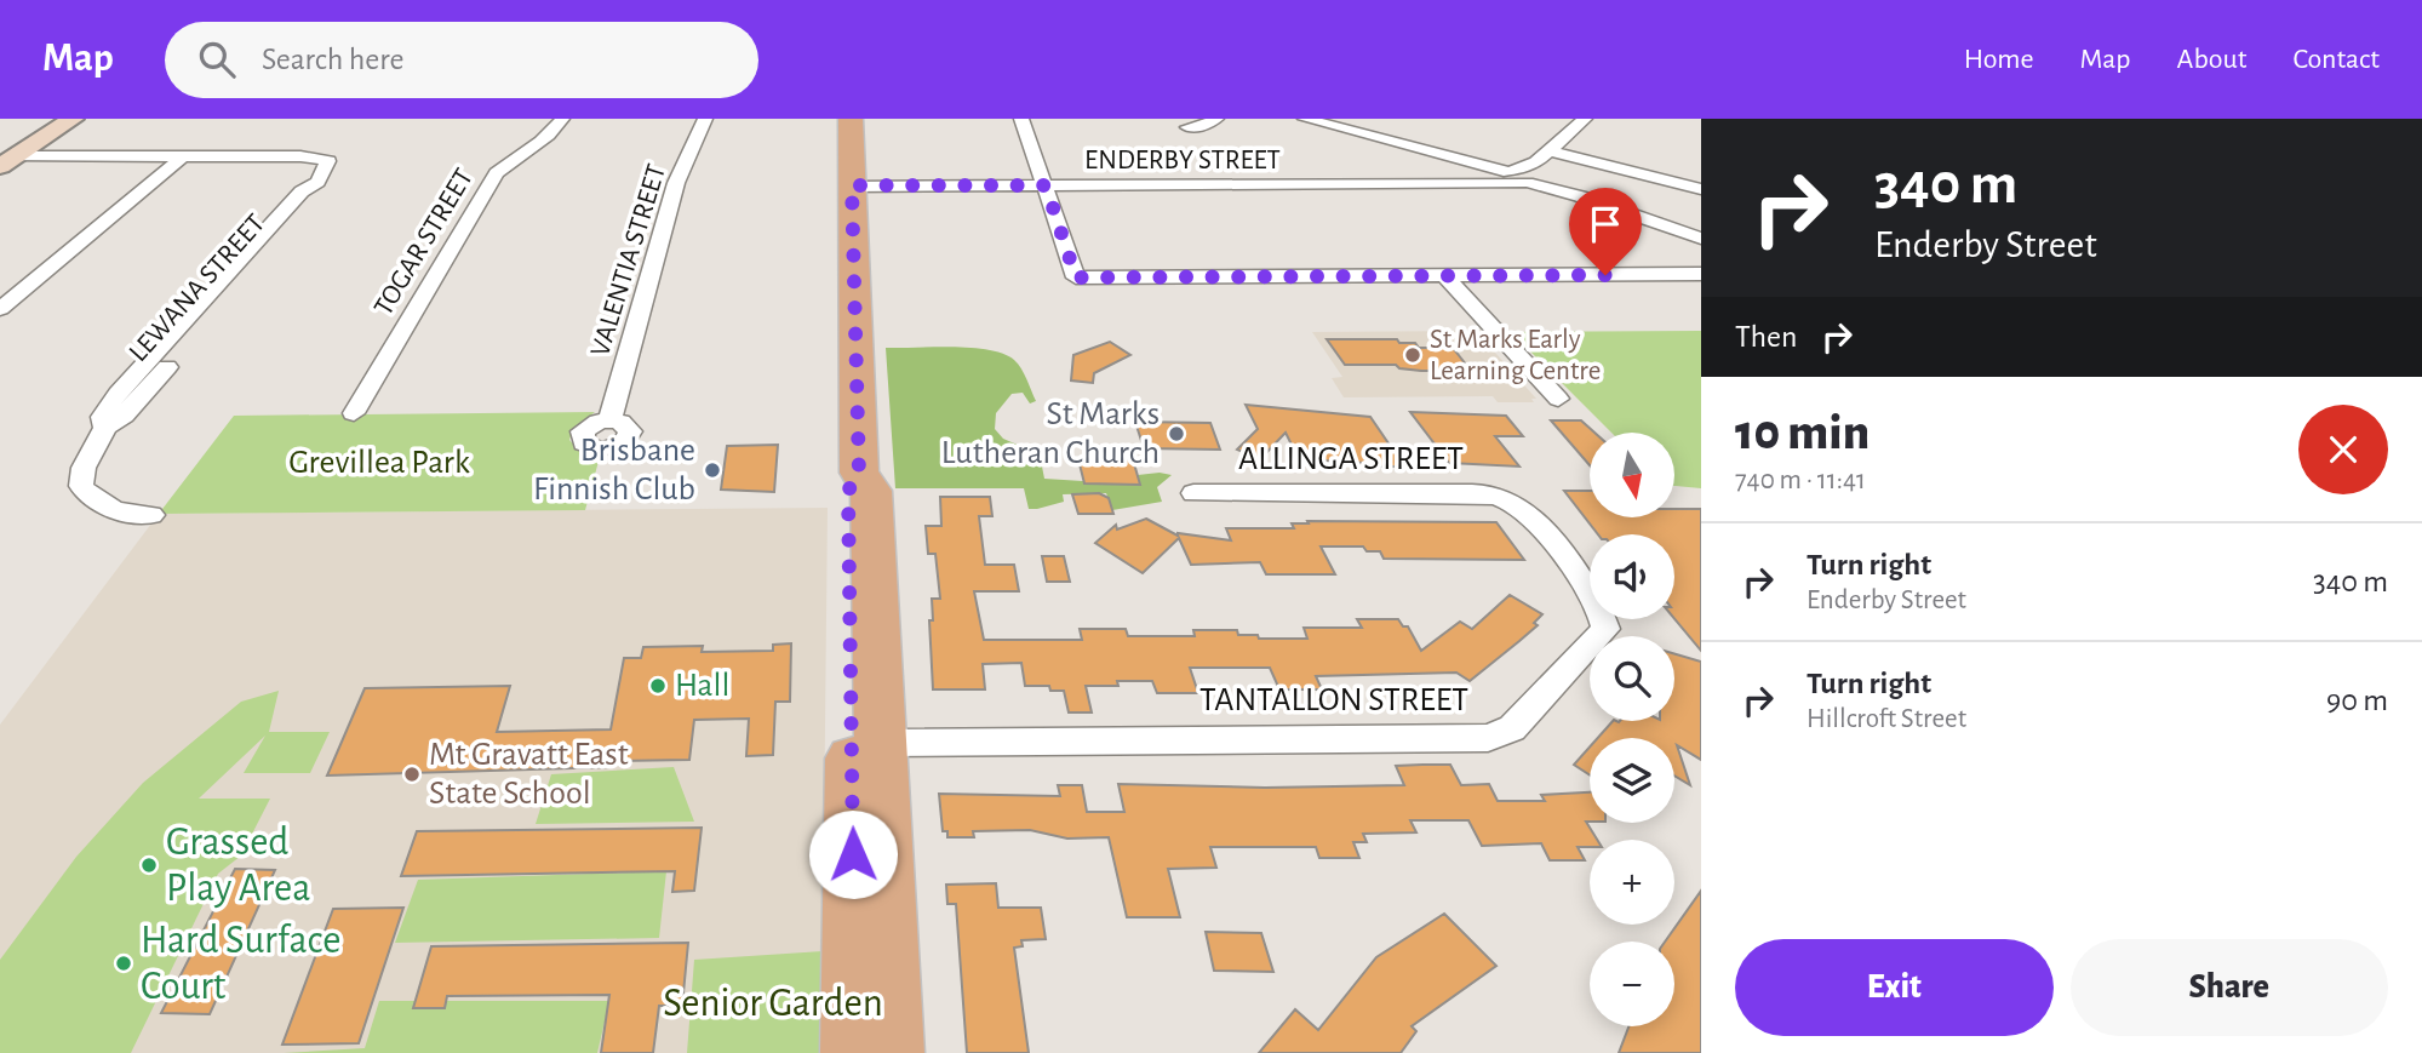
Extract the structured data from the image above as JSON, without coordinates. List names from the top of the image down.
{
  "streets": {
    "street": [
      "ENDERBY STREET",
      "TOGAR STREET",
      "VALENTIA STREET",
      "LEWANA STREET",
      "ALLINGA STREET",
      "TANTALLON STREET"
    ]
  },
  "crossings": [
    ["ALLINGA STREET", "TANTALLON STREET"]
  ],
  "parks": ["Grevillea Park", "Senior Garden"],
  "places": [
    "St Marks Early Learning Centre",
    "St Marks Lutheran Church",
    "Brisbane Finnish Club",
    "Hall",
    "Mt Gravatt East State School",
    "Grassed Play Area",
    "Hard Surface Court"
  ],
  "north": "bottom",
  "page": {
    "header": "Map",
    "search": "Search here",
    "nav": [
      "Home",
      "Map",
      "About",
      "Contact"
    ],
    "turn": ["340 m", "Enderby Street"],
    "then": "Then",
    "heading": ["10 min", "740 m · 11:41"],
    "map_buttons": ["+", "−"],
    "list": [
      {
        "name": "Turn right",
        "note": "Enderby Street",
        "value": "340 m"
      },
      {
        "name": "Turn right",
        "note": "Hillcroft Street",
        "value": "90 m"
      }
    ],
    "buttons": ["Exit", "Share"]
  }
}
